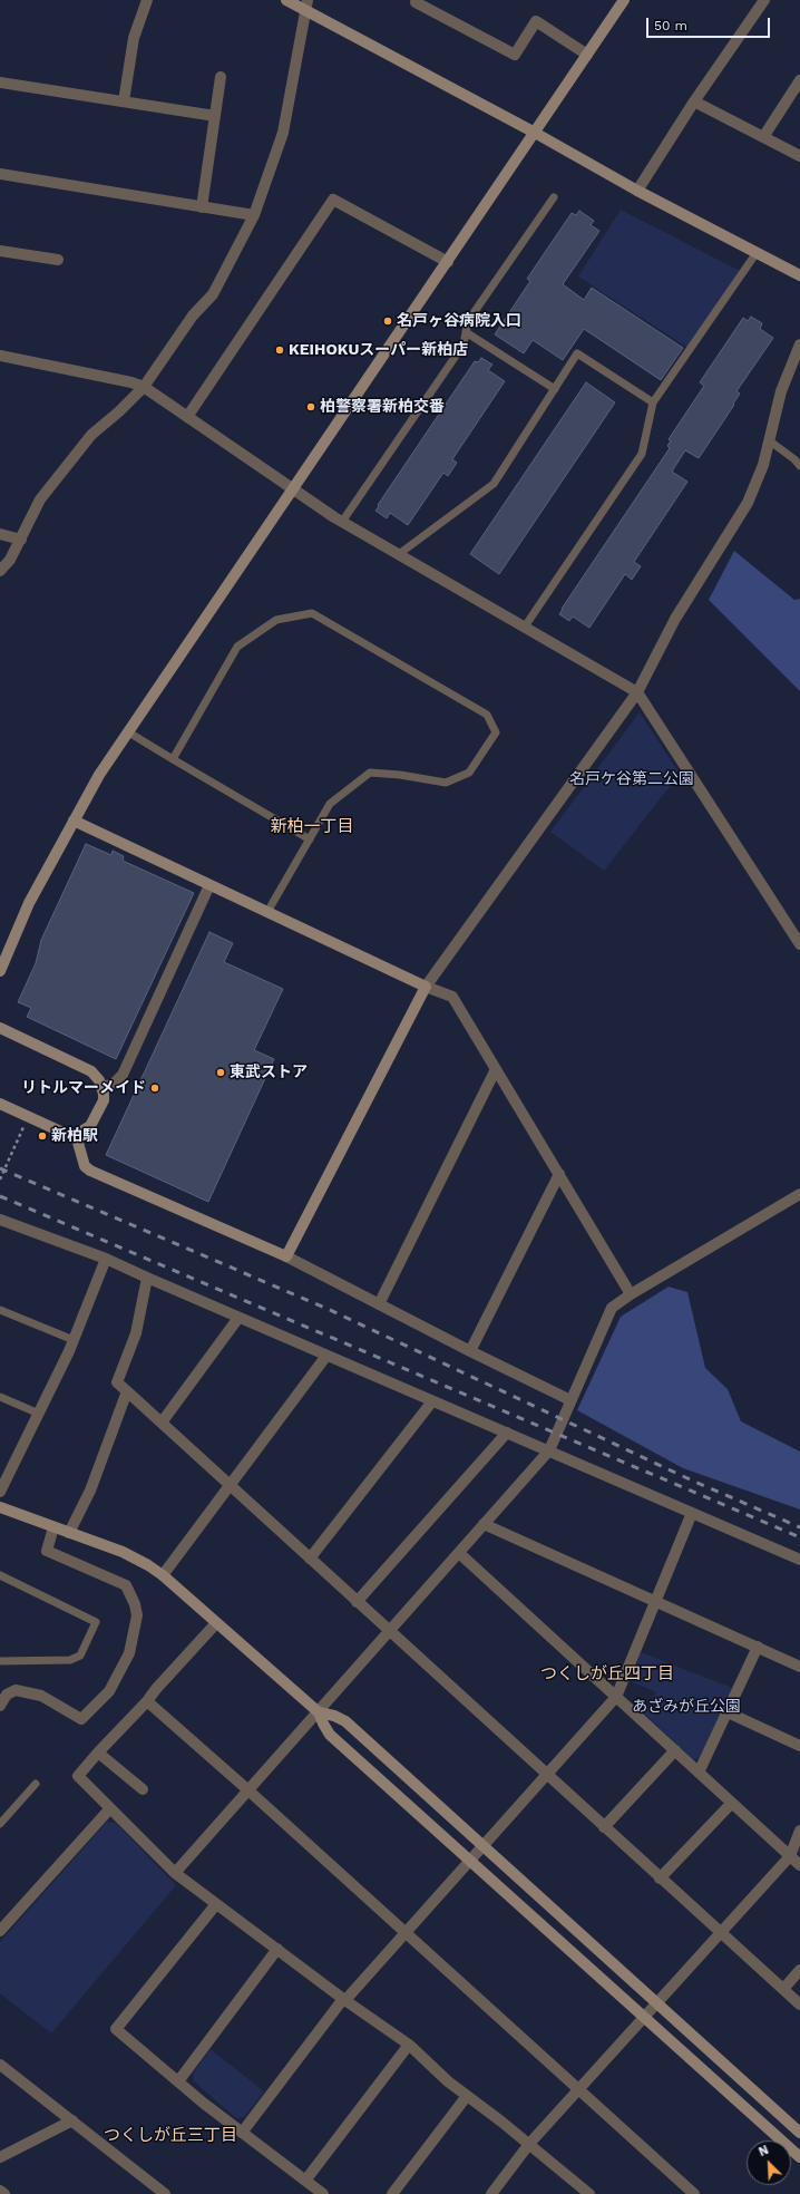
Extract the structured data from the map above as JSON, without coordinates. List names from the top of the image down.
{
  "districts": ["新柏一丁目", "つくしが丘四丁目", "つくしが丘三丁目"],
  "parks": ["名戸ケ谷第二公園", "あざみが丘公園"],
  "places": [
    "名戸ヶ谷病院入口",
    "KEIHOKUスーパー新柏店",
    "柏警察署新柏交番",
    "東武ストア",
    "リトルマーメイド",
    "新柏駅"
  ],
  "scale_bar": "50 m",
  "north": "top left"
}
